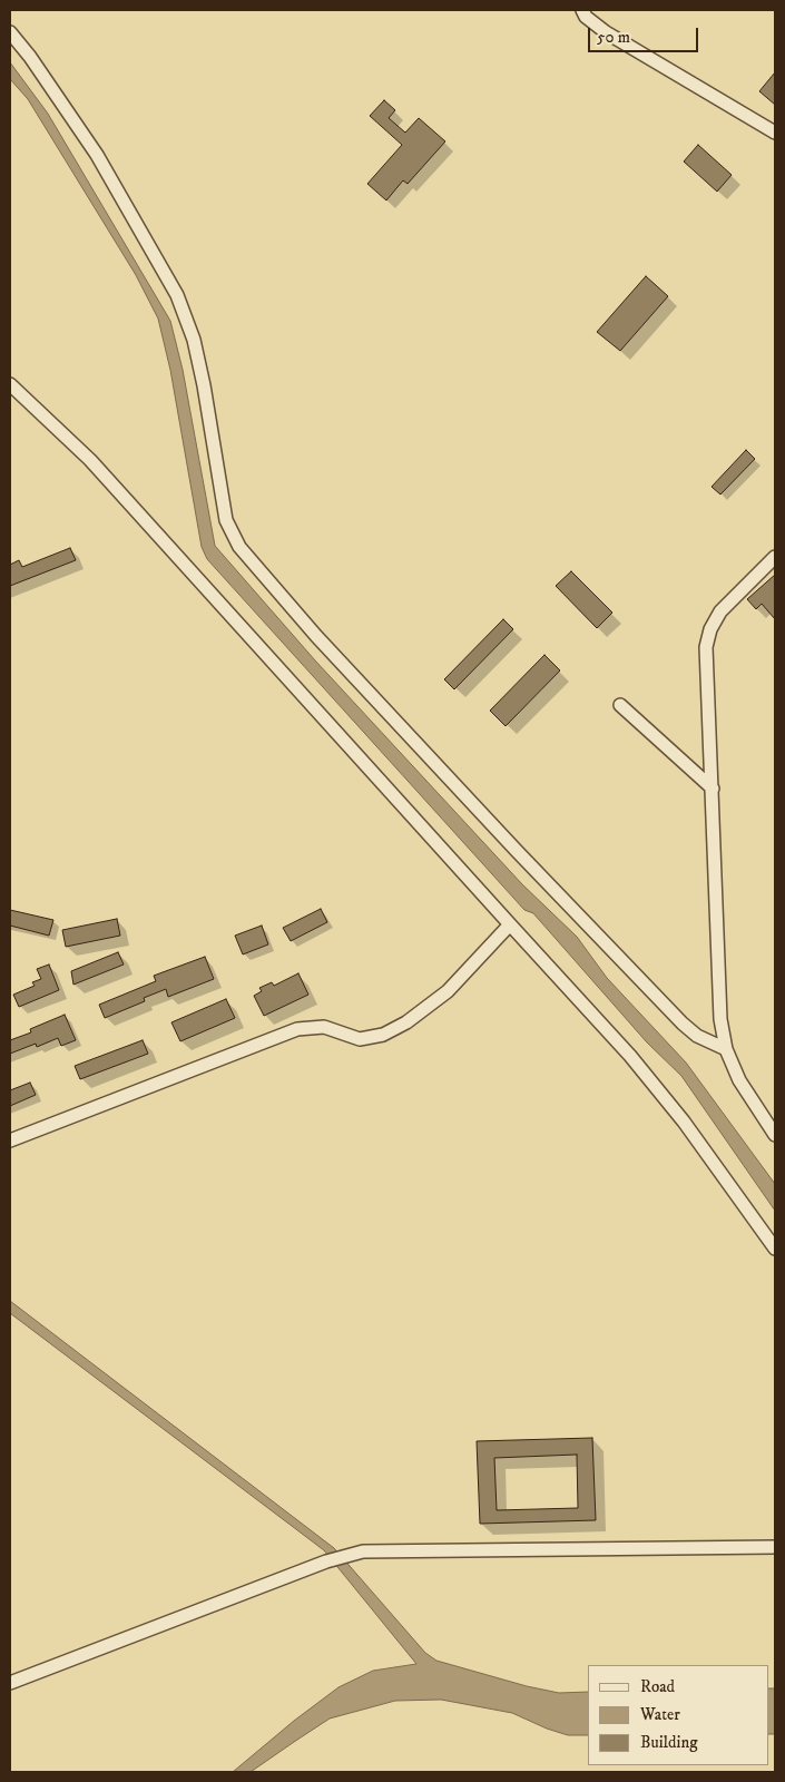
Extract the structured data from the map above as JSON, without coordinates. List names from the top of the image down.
{
  "legend": ["Road", "Water", "Building"],
  "scale_bar": "50 m"
}
